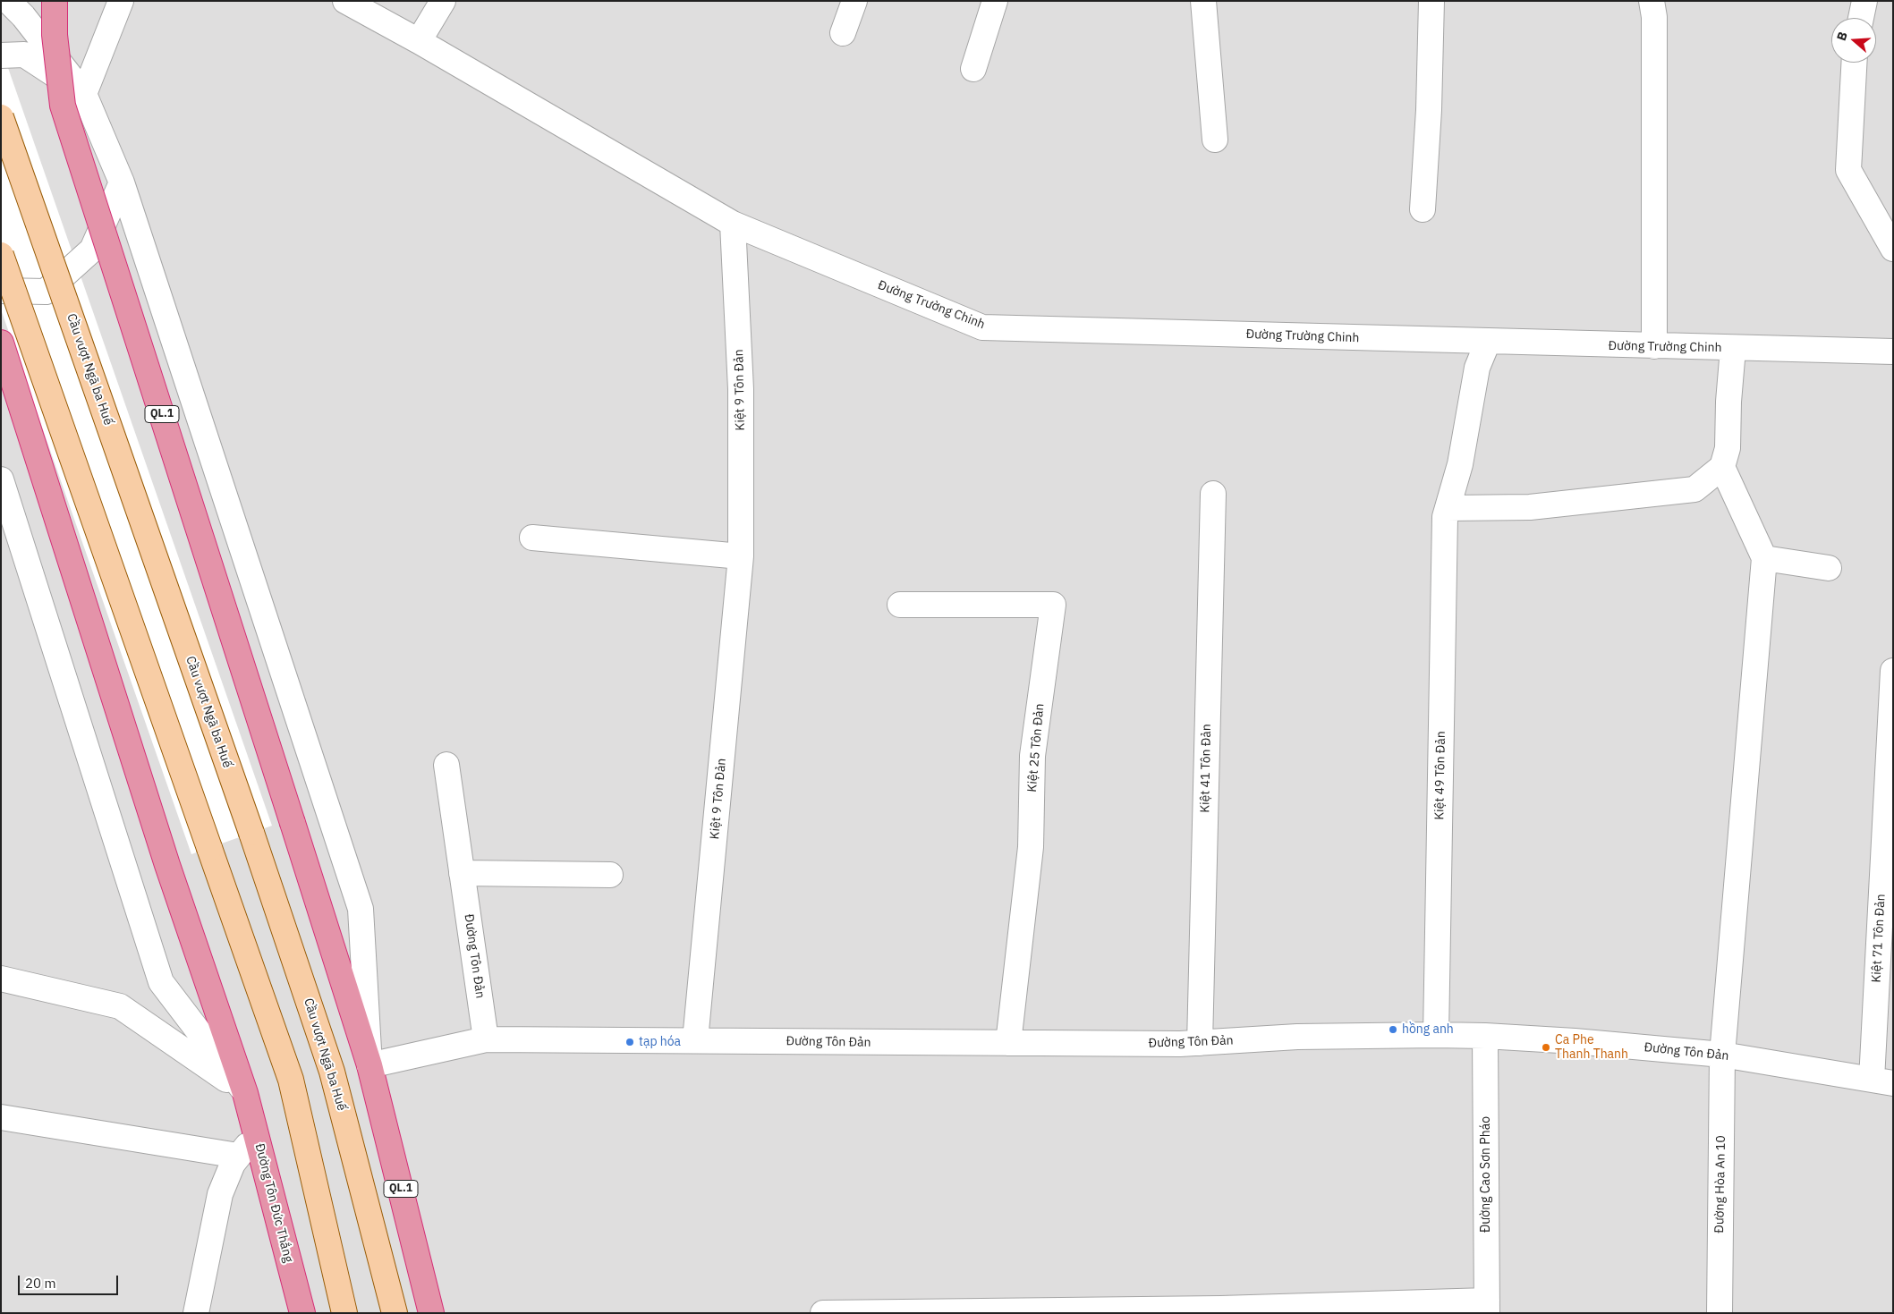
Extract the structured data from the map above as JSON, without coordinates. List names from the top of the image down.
{
  "streets": {
    "highway": ["QL.1", "Đường Tôn Đức Thắng"],
    "main road": ["Cầu vượt Ngã ba Huế"],
    "street": [
      "Đường Trường Chinh",
      "Kiệt 9 Tôn Đản",
      "Kiệt 25 Tôn Đản",
      "Kiệt 41 Tôn Đản",
      "Kiệt 49 Tôn Đản",
      "Kiệt 71 Tôn Đản",
      "Đường Tôn Đản",
      "Đường Cao Sơn Pháo",
      "Đường Hòa An 10"
    ]
  },
  "crossings": [
    ["Đường Trường Chinh", "Kiệt 9 Tôn Đản"],
    ["Đường Trường Chinh", "Kiệt 49 Tôn Đản"],
    ["Kiệt 9 Tôn Đản", "Đường Tôn Đản"],
    ["QL.1", "Đường Tôn Đản"],
    ["Kiệt 25 Tôn Đản", "Đường Tôn Đản"],
    ["Kiệt 41 Tôn Đản", "Đường Tôn Đản"],
    ["Kiệt 49 Tôn Đản", "Đường Tôn Đản"],
    ["Kiệt 71 Tôn Đản", "Đường Tôn Đản"],
    ["Đường Tôn Đản", "Đường Cao Sơn Pháo"],
    ["Đường Tôn Đản", "Đường Hòa An 10"]
  ],
  "places": ["hồng anh", "tạp hóa", "Ca Phe Thanh Thanh"],
  "scale_bar": "20 m",
  "north": "left"
}
